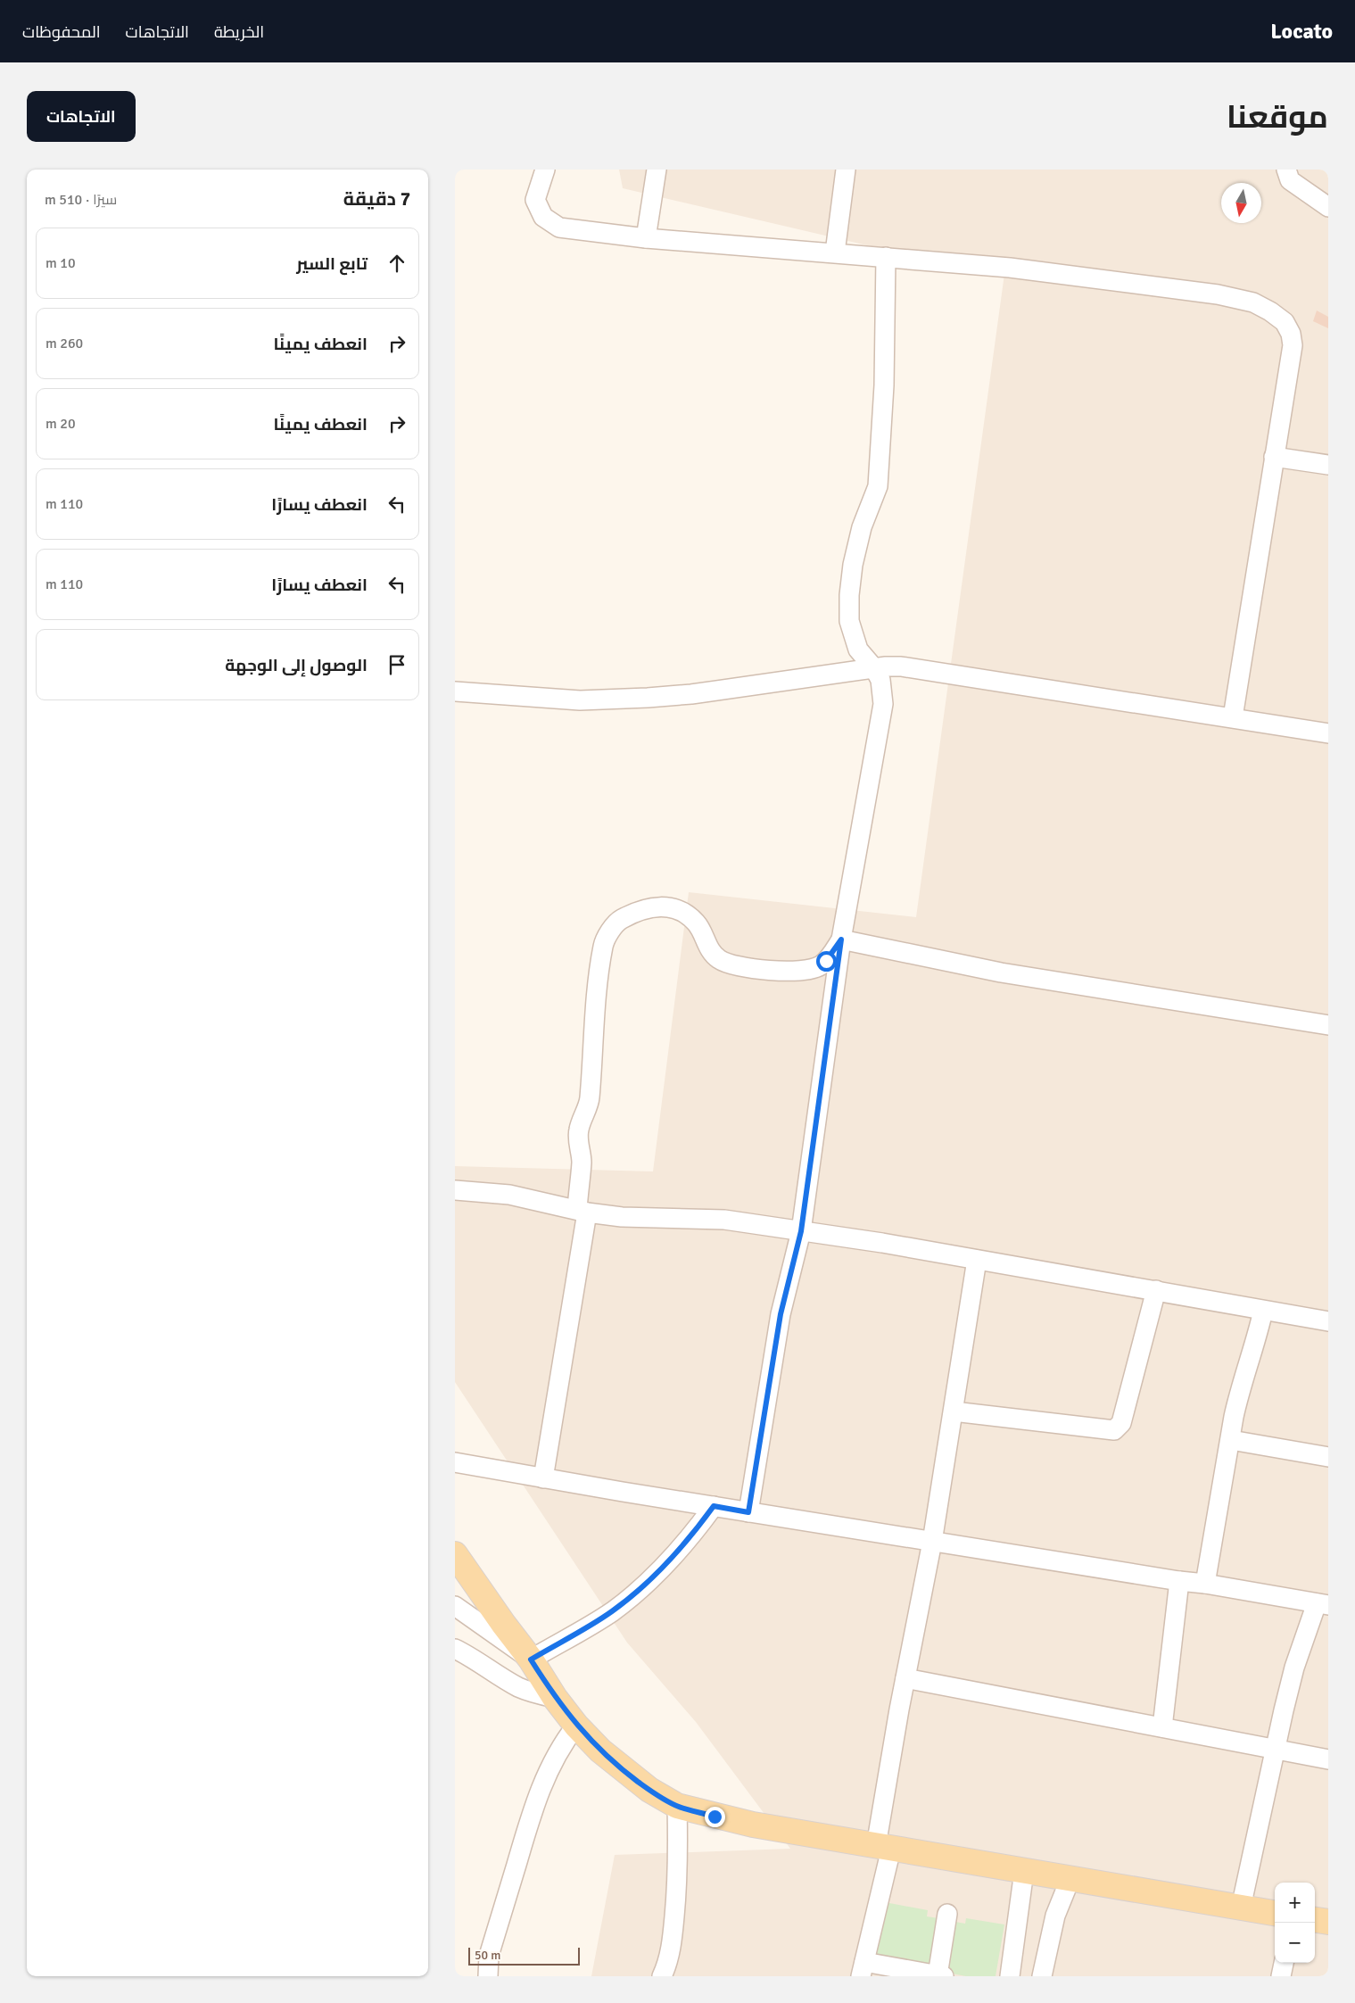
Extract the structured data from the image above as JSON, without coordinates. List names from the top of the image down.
{
  "scale_bar": "50 m",
  "north": "bottom",
  "page": {
    "header": "Locato",
    "nav": ["الخريطة", "الاتجاهات", "المحفوظات"],
    "title": "موقعنا",
    "buttons": "الاتجاهات",
    "heading": ["7 دقيقة", "سيرًا · 510 m"],
    "list": [
      ["تابع السير", "10 m"],
      ["انعطف يمينًا", "260 m"],
      ["انعطف يمينًا", "20 m"],
      ["انعطف يسارًا", "110 m"],
      ["انعطف يسارًا", "110 m"],
      "الوصول إلى الوجهة"
    ],
    "map_buttons": ["+", "−"],
    "scale": "50 m"
  }
}
